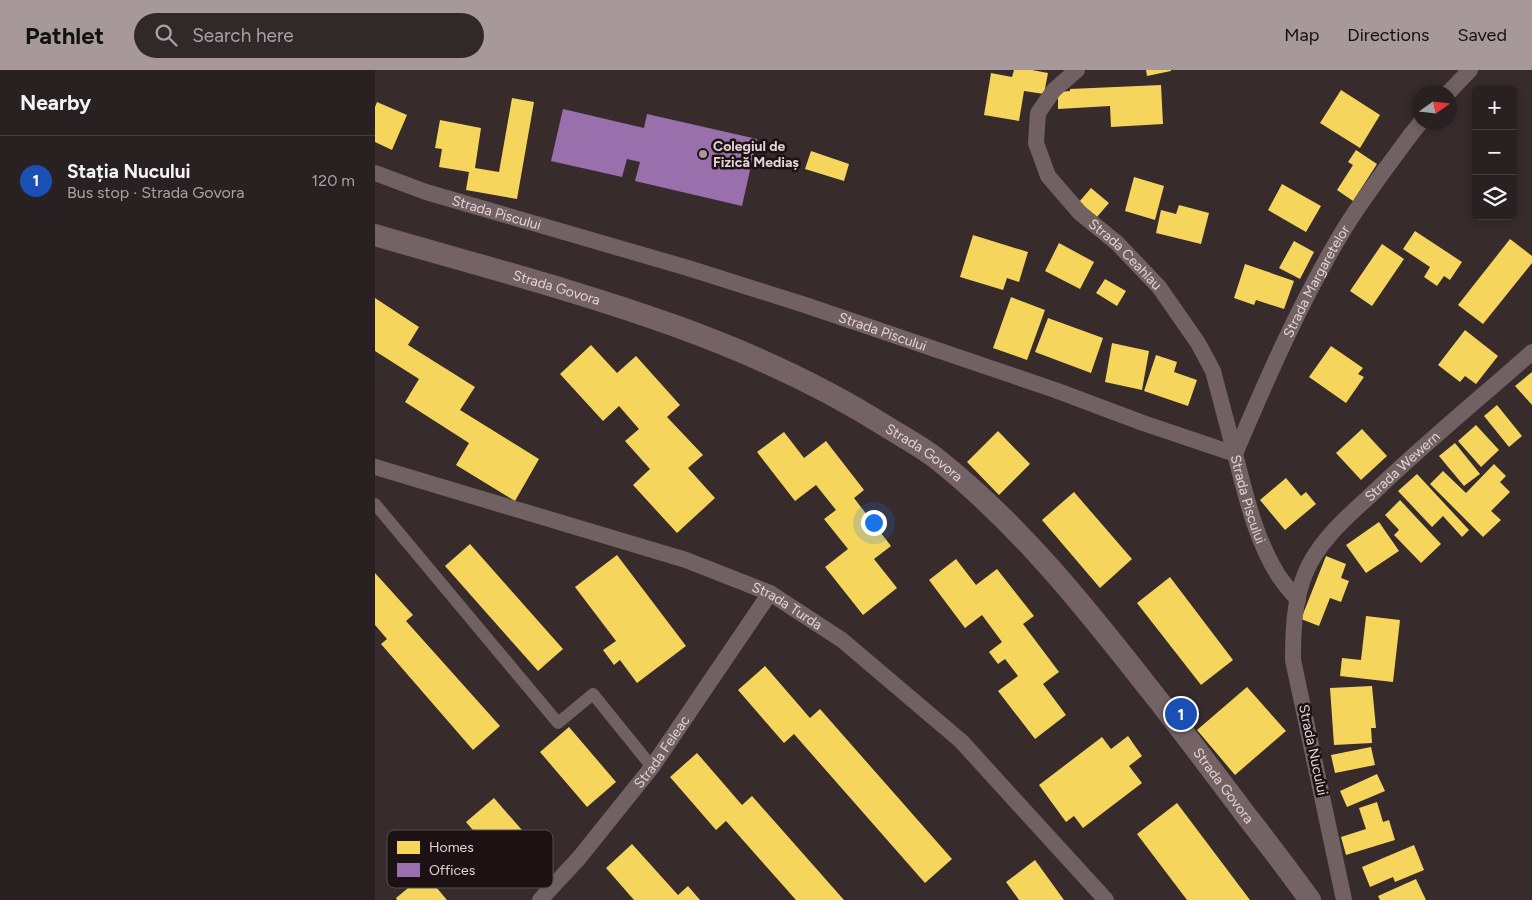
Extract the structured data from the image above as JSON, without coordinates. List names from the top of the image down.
{
  "streets": {
    "main road": ["Strada Govora"],
    "street": [
      "Strada Piscului",
      "Strada Ceahlau",
      "Strada Margaretelor",
      "Strada Wewern",
      "Strada Turda",
      "Strada Nucului",
      "Strada Feleac"
    ]
  },
  "crossings": [
    ["Strada Piscului", "Strada Ceahlau"],
    ["Strada Piscului", "Strada Margaretelor"],
    ["Strada Piscului", "Strada Wewern"],
    ["Strada Piscului", "Strada Nucului"],
    ["Strada Ceahlau", "Strada Margaretelor"],
    ["Strada Wewern", "Strada Nucului"],
    ["Strada Turda", "Strada Feleac"]
  ],
  "places": ["Colegiul de Fizică Mediaș"],
  "legend": ["Homes", "Offices"],
  "north": "right",
  "page": {
    "header": "Pathlet",
    "search": "Search here",
    "nav": ["Map", "Directions", "Saved"],
    "heading": "Nearby",
    "map_buttons": ["+", "−"],
    "list": [
      {
        "mark": "1",
        "name": "Stația Nucului",
        "note": "Bus stop · Strada Govora",
        "value": "120 m"
      }
    ],
    "pins": "1"
  }
}
